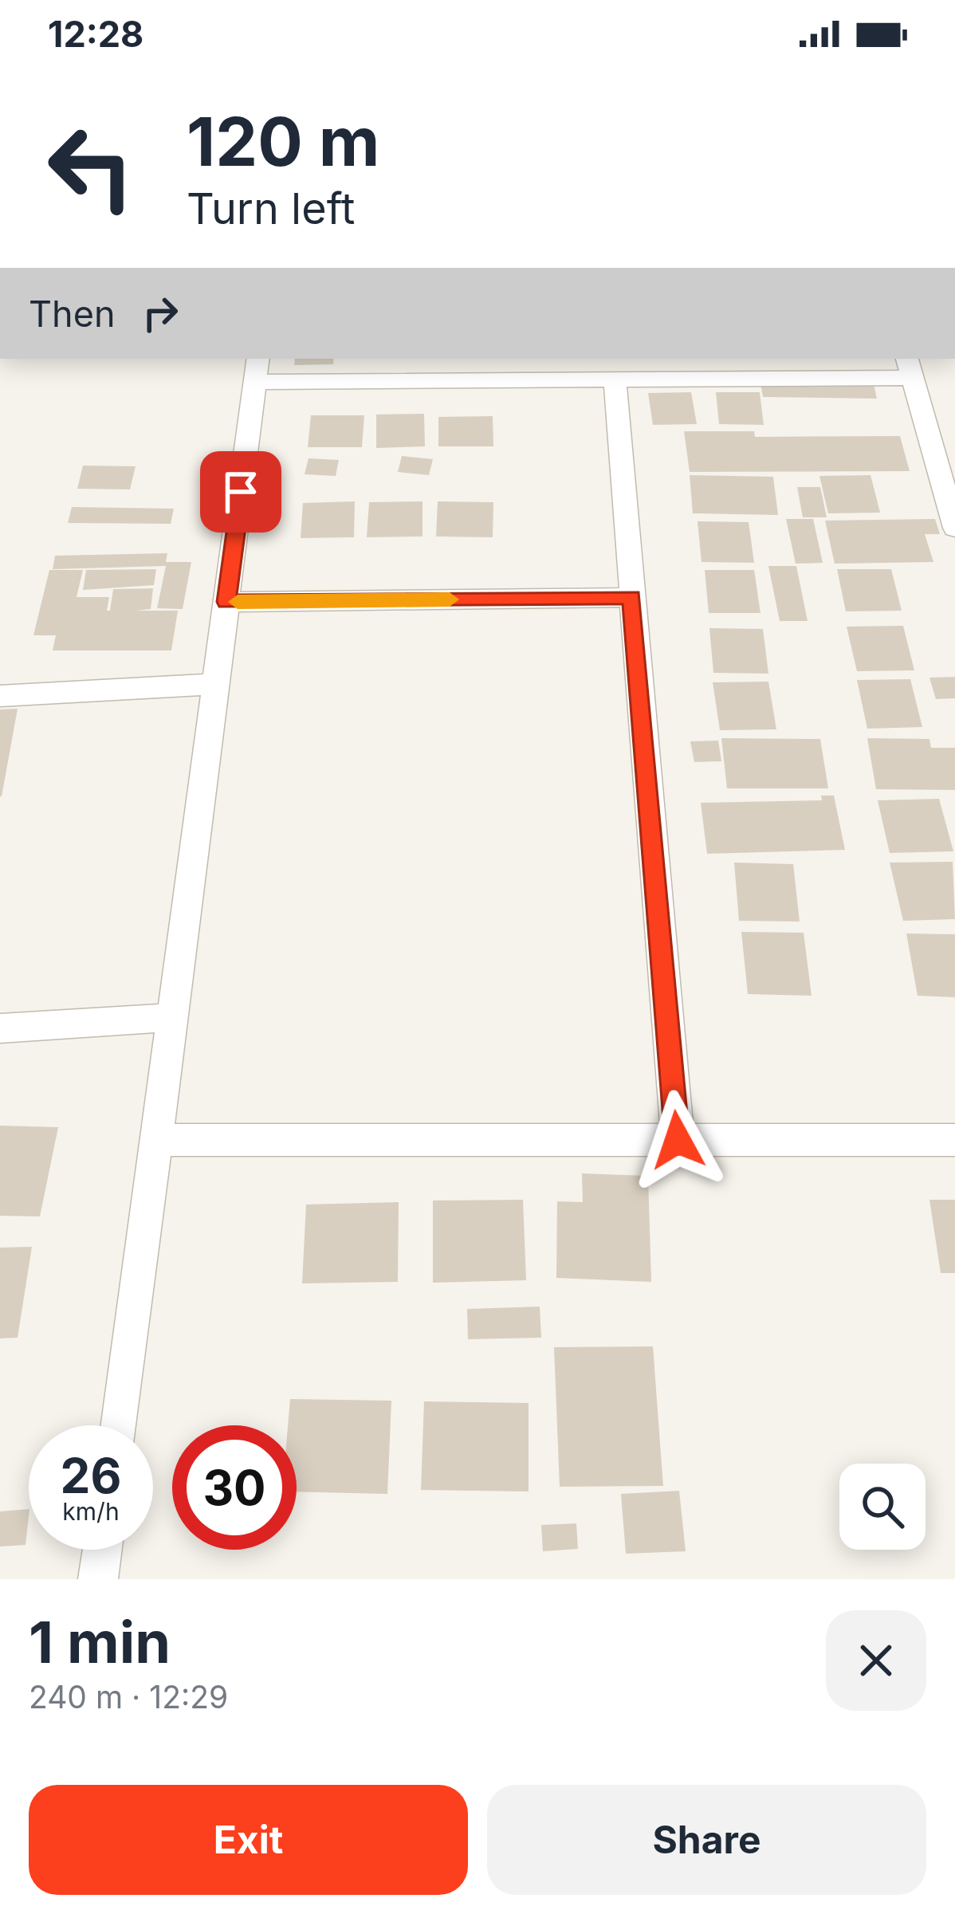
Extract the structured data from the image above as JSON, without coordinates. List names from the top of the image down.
{
  "page": {
    "status": "12:28",
    "turn": ["120 m", "Turn left"],
    "then": "Then",
    "speed": "26 km/h",
    "limit": "30",
    "heading": ["1 min", "240 m · 12:29"],
    "buttons": ["Exit", "Share"]
  }
}
